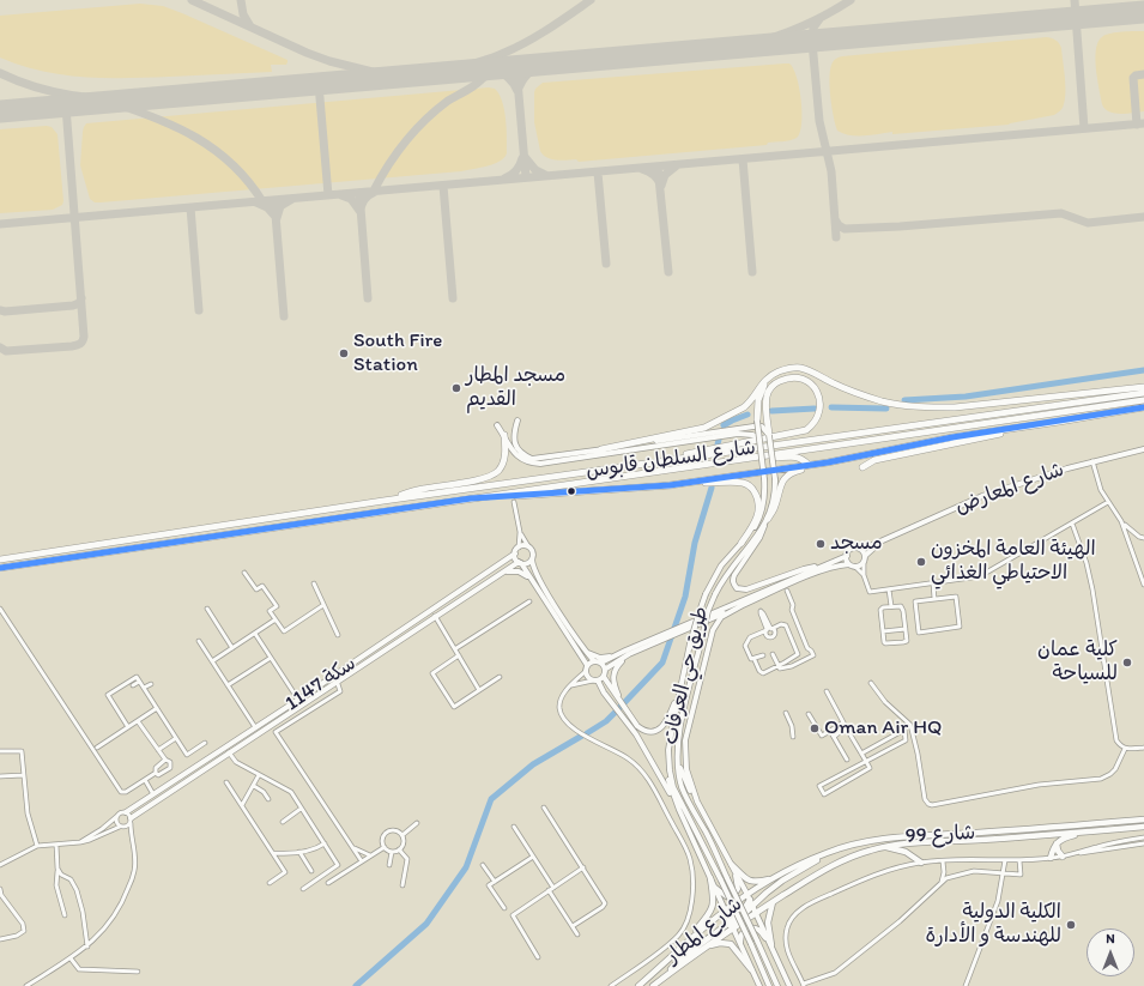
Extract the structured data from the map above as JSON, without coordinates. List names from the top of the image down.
{
  "streets": {
    "highway": ["شارع السلطان قابوس"],
    "main road": [
      "شارع المعارض",
      "طريق حي العرفات",
      "سكة 1147",
      "99 شارع",
      "شارع المطار"
    ]
  },
  "crossings": [
    ["99 شارع", "شارع المطار"]
  ],
  "places": [
    "South Fire Station",
    "مسجد المطار القديم",
    "مسجد",
    "الهيئة العامة المخزون الاحتياطي الغذائي",
    "كلية عمان للسياحة",
    "Oman Air HQ",
    "الكلية الدولية للهندسة و الأدارة"
  ],
  "north": "top"
}
